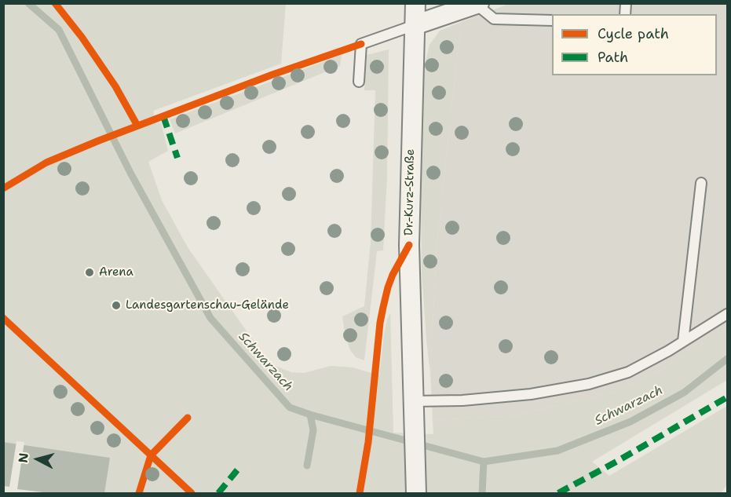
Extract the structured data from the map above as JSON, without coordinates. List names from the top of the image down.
{
  "streets": {
    "street": ["Dr.-Kurz-Straße"]
  },
  "water": ["Schwarzach"],
  "places": ["Arena", "Landesgartenschau-Gelände"],
  "legend": ["Cycle path", "Path"],
  "north": "left"
}
